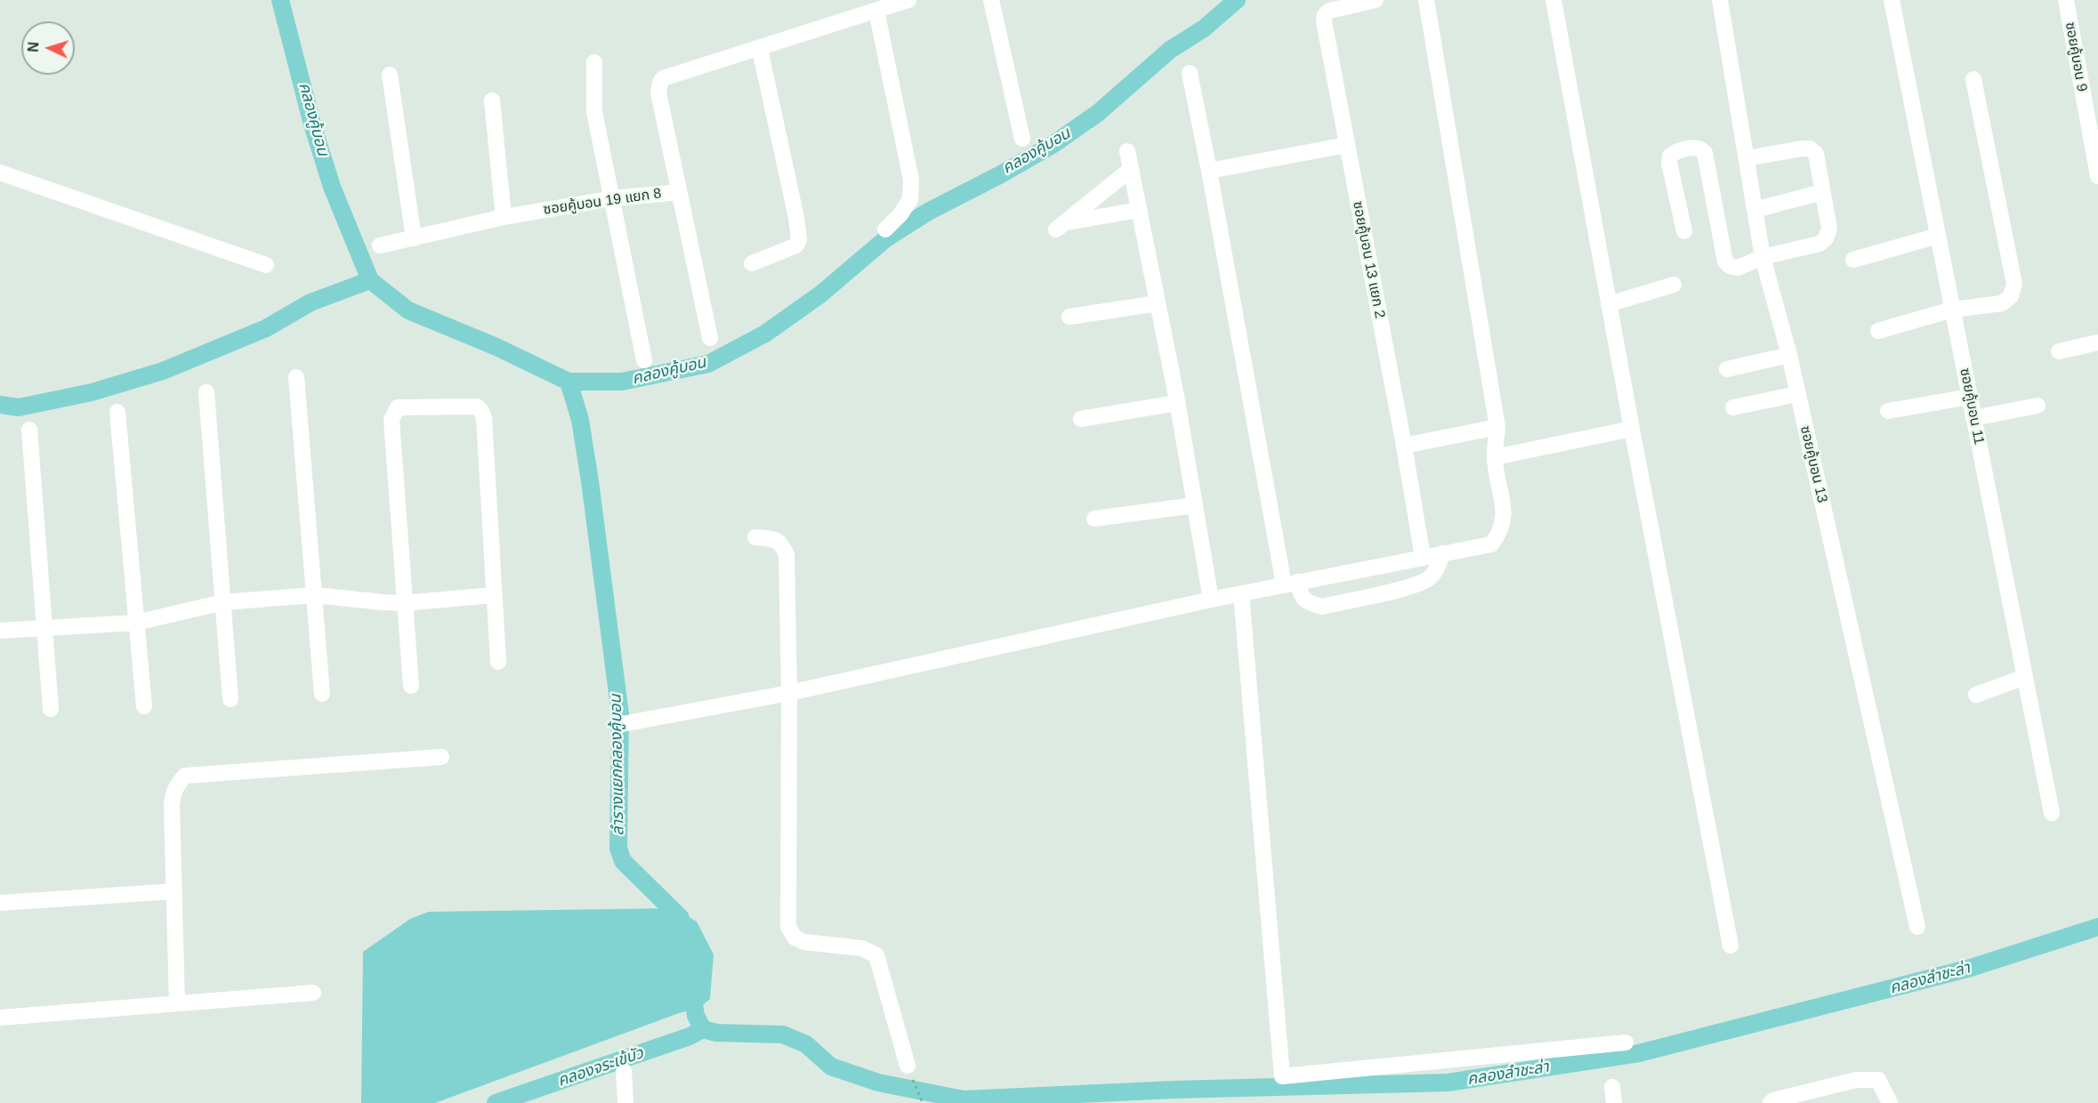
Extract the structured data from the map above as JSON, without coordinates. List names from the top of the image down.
{
  "streets": {
    "street": [
      "ซอยคู้บอน 9",
      "ซอยคู้บอน 19 แยก 8",
      "ซอยคู้บอน 13 แยก 2",
      "ซอยคู้บอน 11",
      "ซอยคู้บอน 13"
    ]
  },
  "water": [
    "คลองคู้บอน",
    "ลำรางแยกคลองคู้บอน",
    "คลองลำชะล่า",
    "คลองจระเข้บัว"
  ],
  "north": "left"
}
